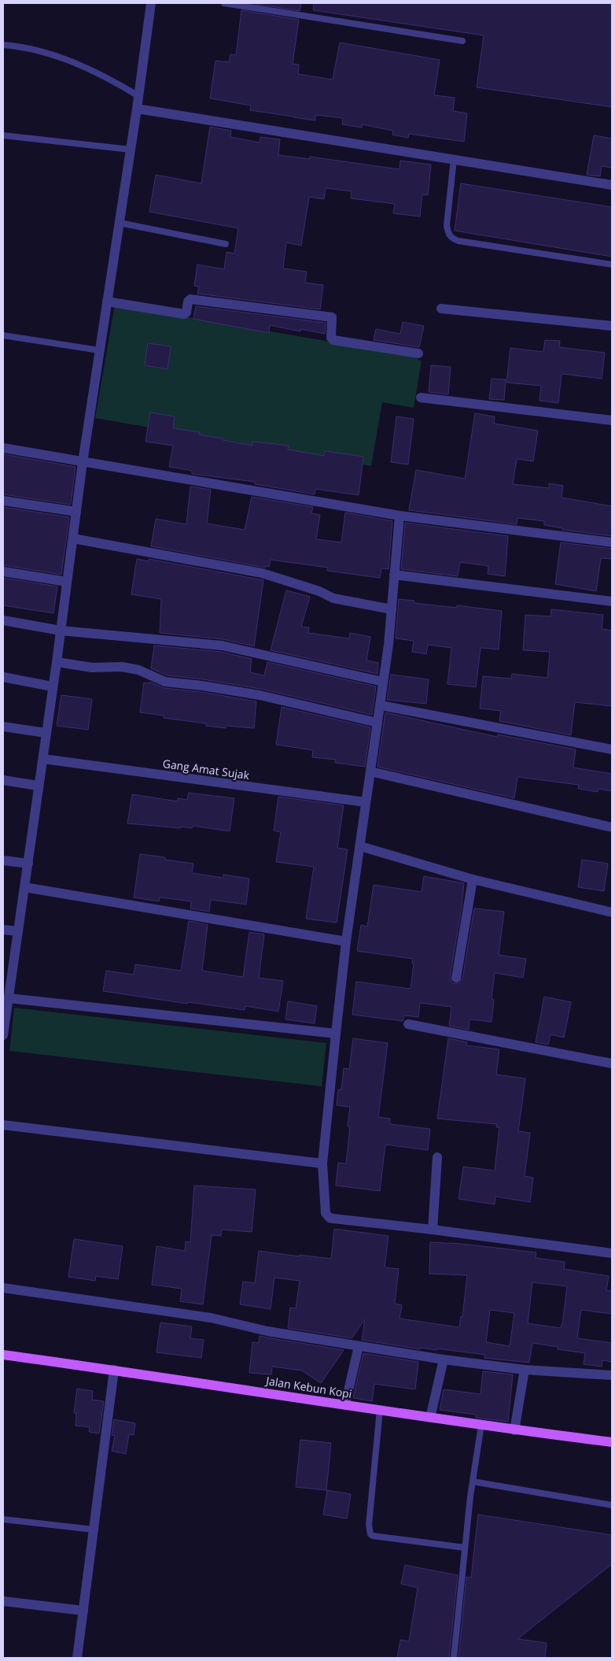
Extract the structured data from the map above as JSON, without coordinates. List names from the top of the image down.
{
  "streets": {
    "main road": ["Jalan Kebun Kopi"],
    "street": ["Gang Amat Sujak"]
  }
}
